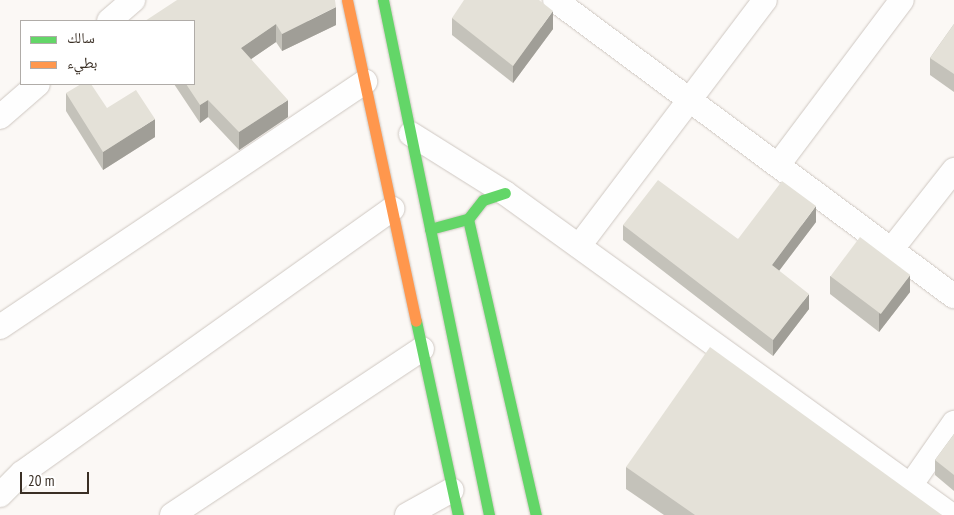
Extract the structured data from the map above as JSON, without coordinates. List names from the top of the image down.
{
  "legend": ["سالك", "بطيء"],
  "scale_bar": "20 m"
}
